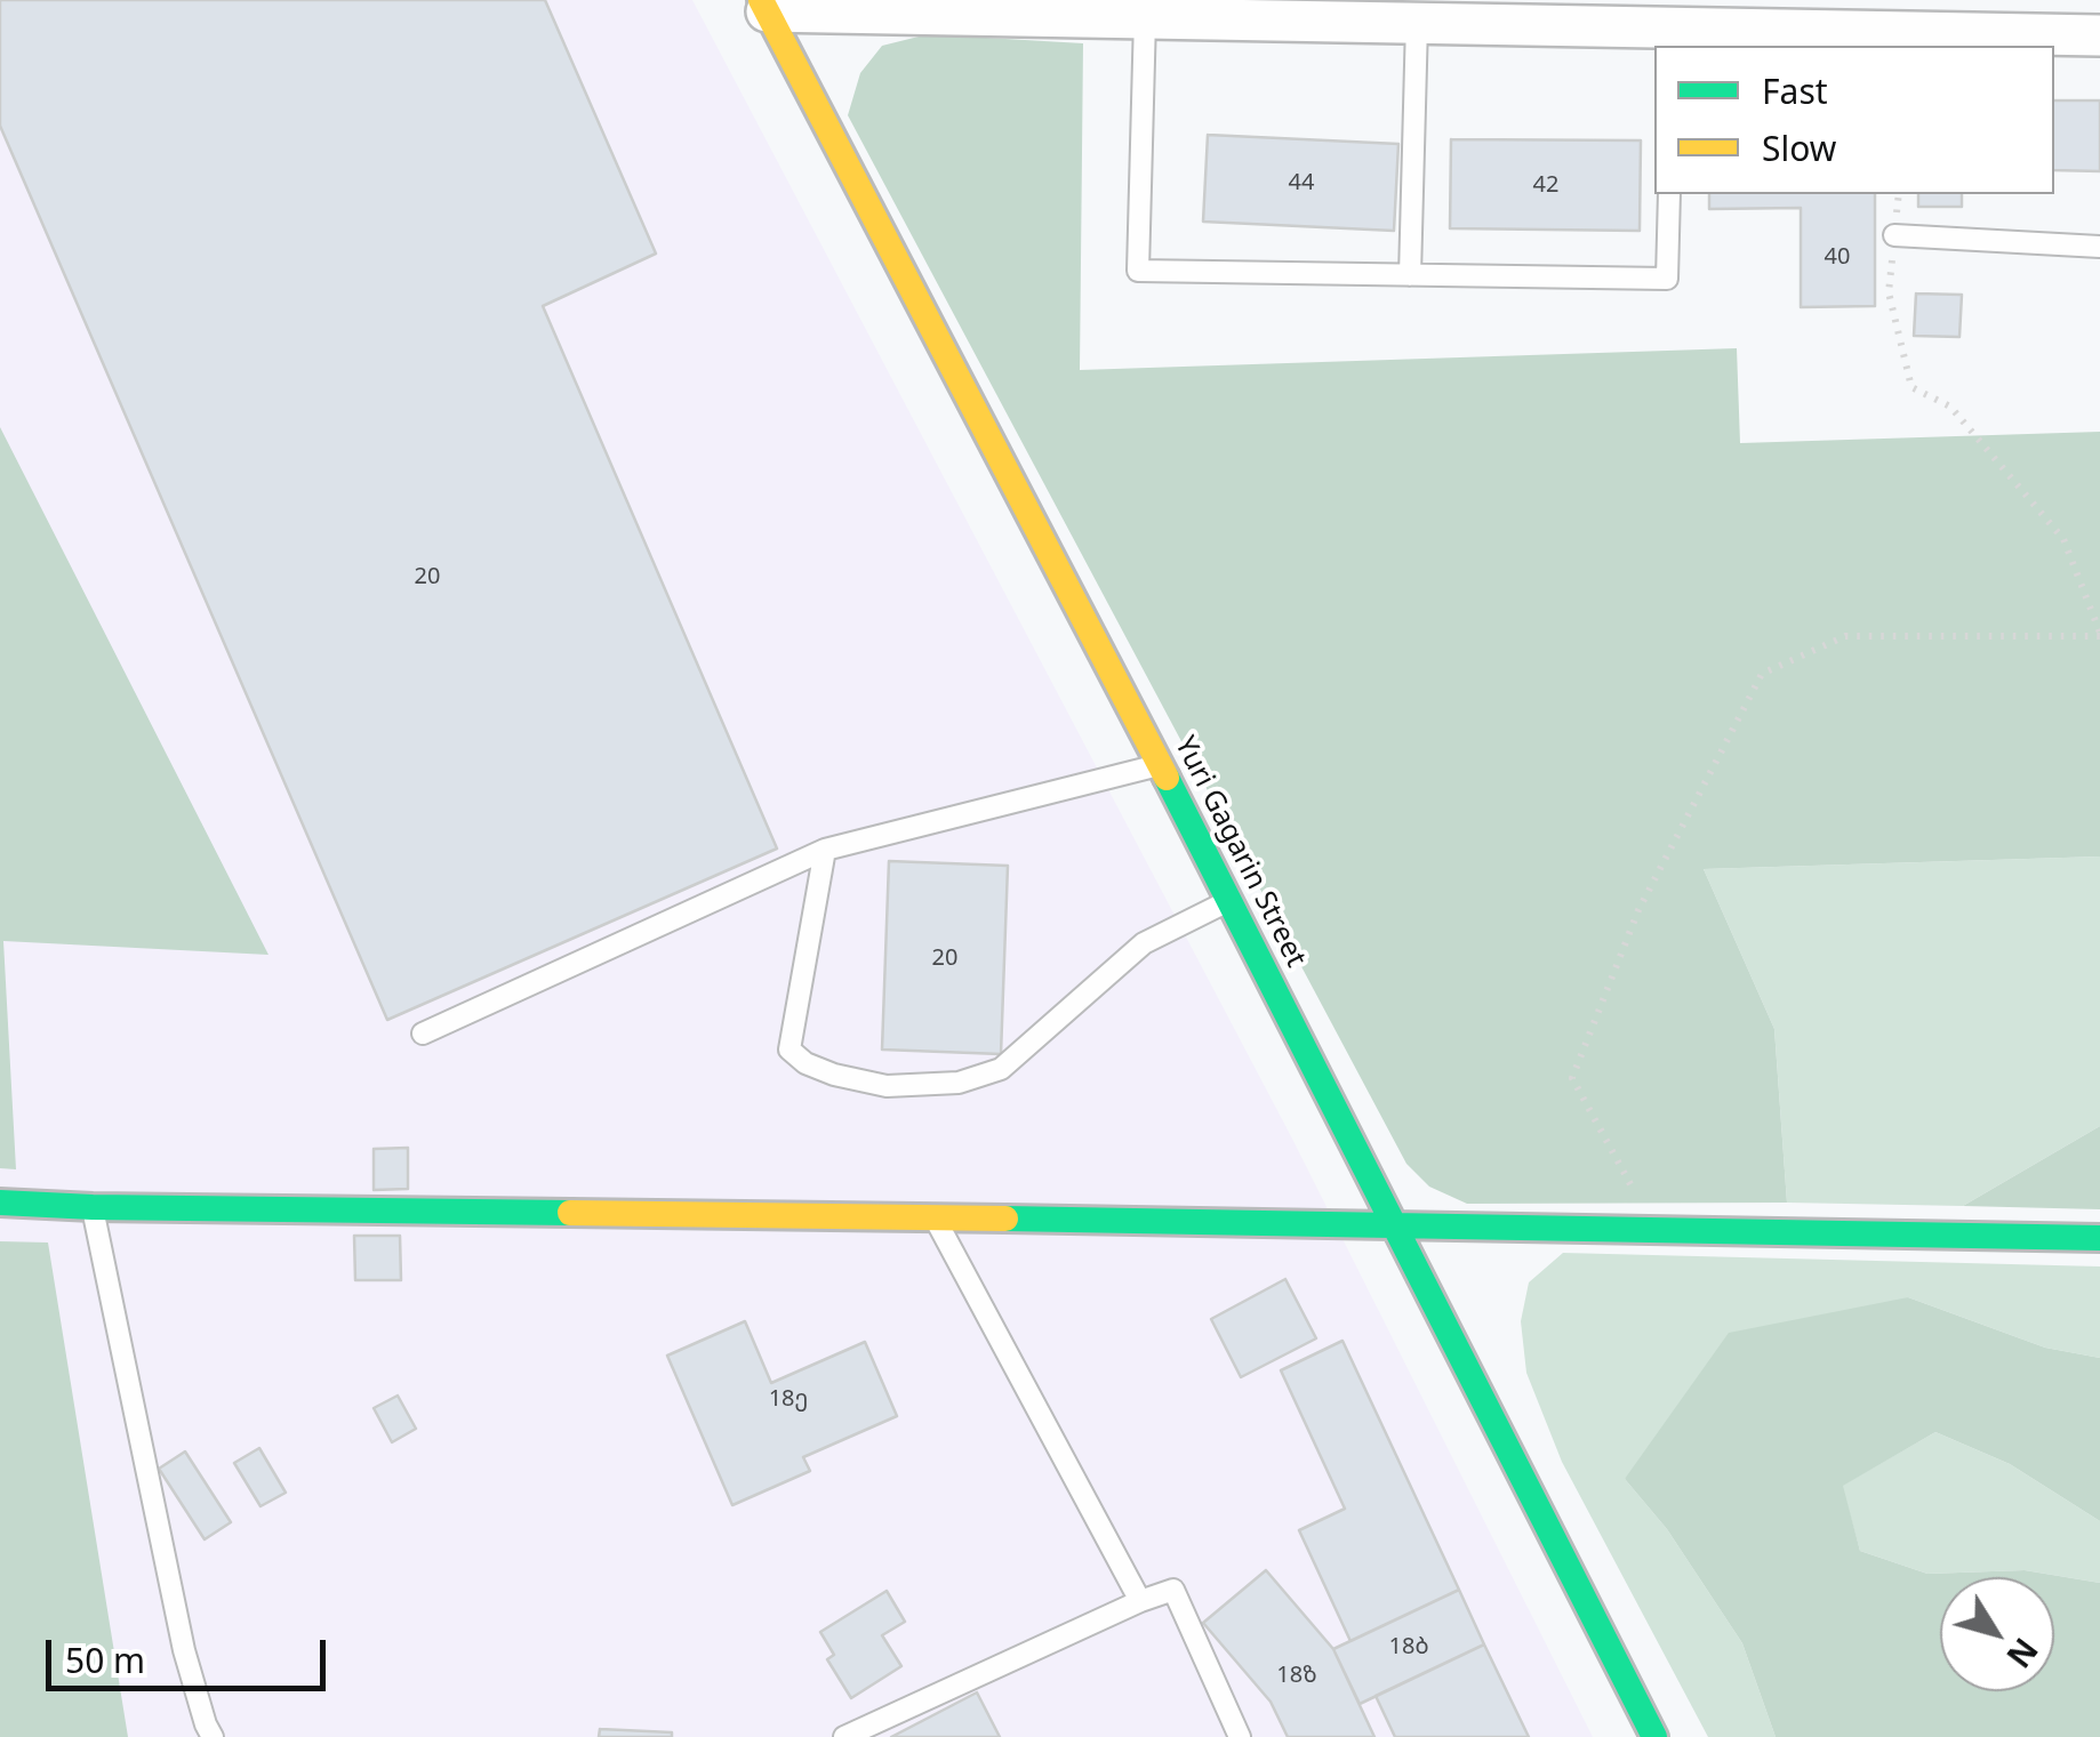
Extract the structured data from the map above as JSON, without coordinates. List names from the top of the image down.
{
  "streets": {
    "street": ["Yuri Gagarin Street"]
  },
  "house_numbers": [
    "44",
    "42",
    "40",
    "20",
    "20",
    "18ე",
    "18ბ",
    "18ზ"
  ],
  "legend": ["Fast", "Slow"],
  "scale_bar": "50 m",
  "north": "bottom right"
}
